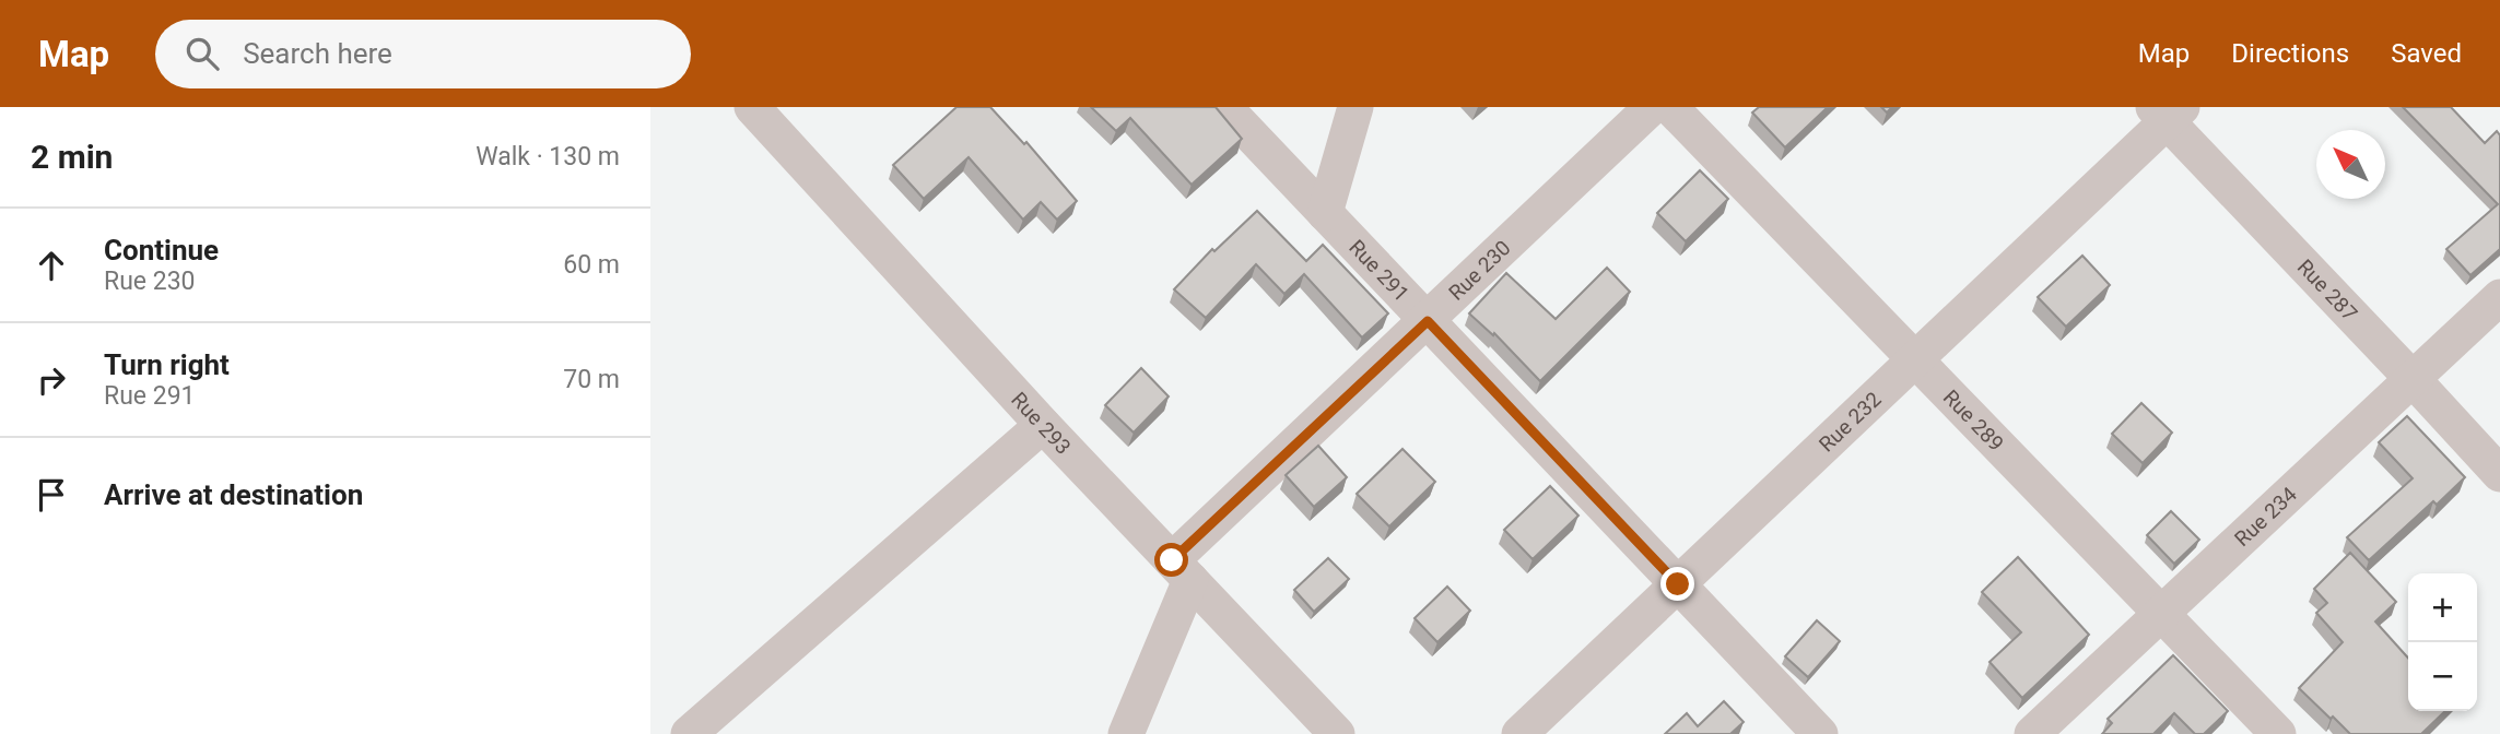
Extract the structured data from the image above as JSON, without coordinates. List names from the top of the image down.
{
  "streets": {
    "street": [
      "Rue 291",
      "Rue 230",
      "Rue 287",
      "Rue 232",
      "Rue 289",
      "Rue 293",
      "Rue 234"
    ]
  },
  "crossings": [
    ["Rue 291", "Rue 230"],
    ["Rue 291", "Rue 232"],
    ["Rue 230", "Rue 293"],
    ["Rue 287", "Rue 232"],
    ["Rue 287", "Rue 234"],
    ["Rue 232", "Rue 289"],
    ["Rue 289", "Rue 234"]
  ],
  "north": "top left",
  "page": {
    "header": "Map",
    "search": "Search here",
    "nav": ["Map", "Directions", "Saved"],
    "heading": ["2 min", "Walk · 130 m"],
    "list": [
      ["Continue", "Rue 230", "60 m"],
      ["Turn right", "Rue 291", "70 m"],
      "Arrive at destination"
    ],
    "map_buttons": ["+", "−"]
  }
}
